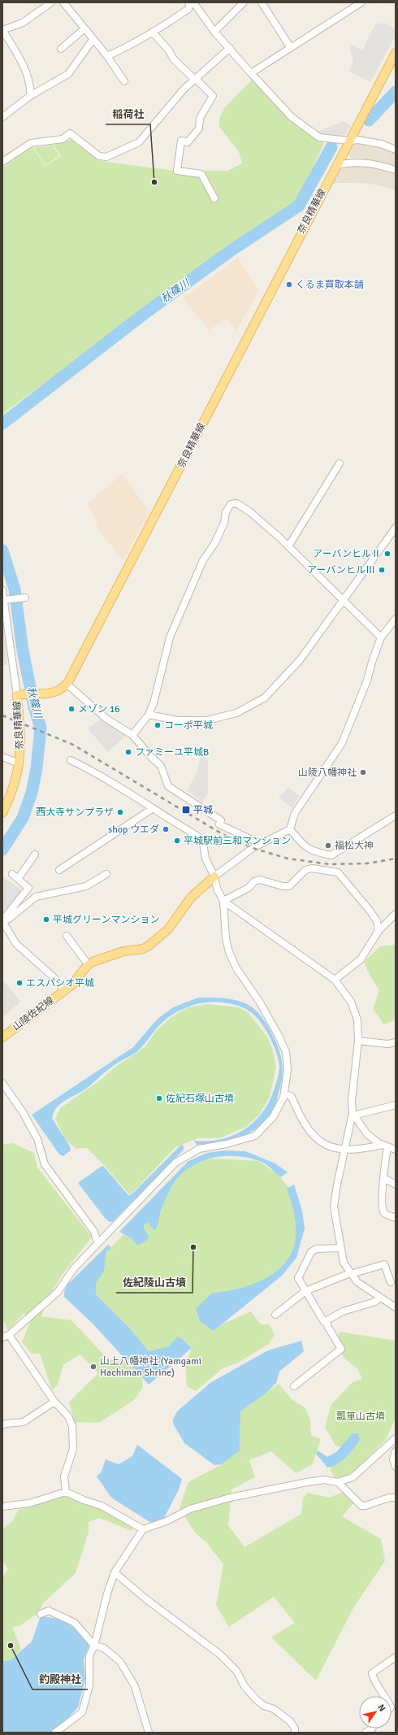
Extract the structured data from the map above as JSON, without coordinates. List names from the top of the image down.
{
  "streets": {
    "main road": ["奈良精華線", "山陵佐紀線"]
  },
  "water": ["秋篠川"],
  "parks": ["瓢箪山古墳"],
  "places": {
    "other": [
      "稲荷社",
      "くるま買取本舗",
      "アーバンヒルⅡ",
      "アーバンヒルⅢ",
      "メゾン 16",
      "コーポ平城",
      "ファミーユ平城B",
      "山陵八幡神社",
      "西大寺サンプラザ",
      "shop ウエダ",
      "平城駅前三和マンション",
      "福松大神",
      "平城グリーンマンション",
      "エスパシオ平城",
      "佐紀石塚山古墳",
      "佐紀陵山古墳",
      "山上八幡神社 (Yamgami Hachiman Shrine)",
      "釣殿神社"
    ],
    "transit": ["平城"]
  },
  "north": "top right"
}
